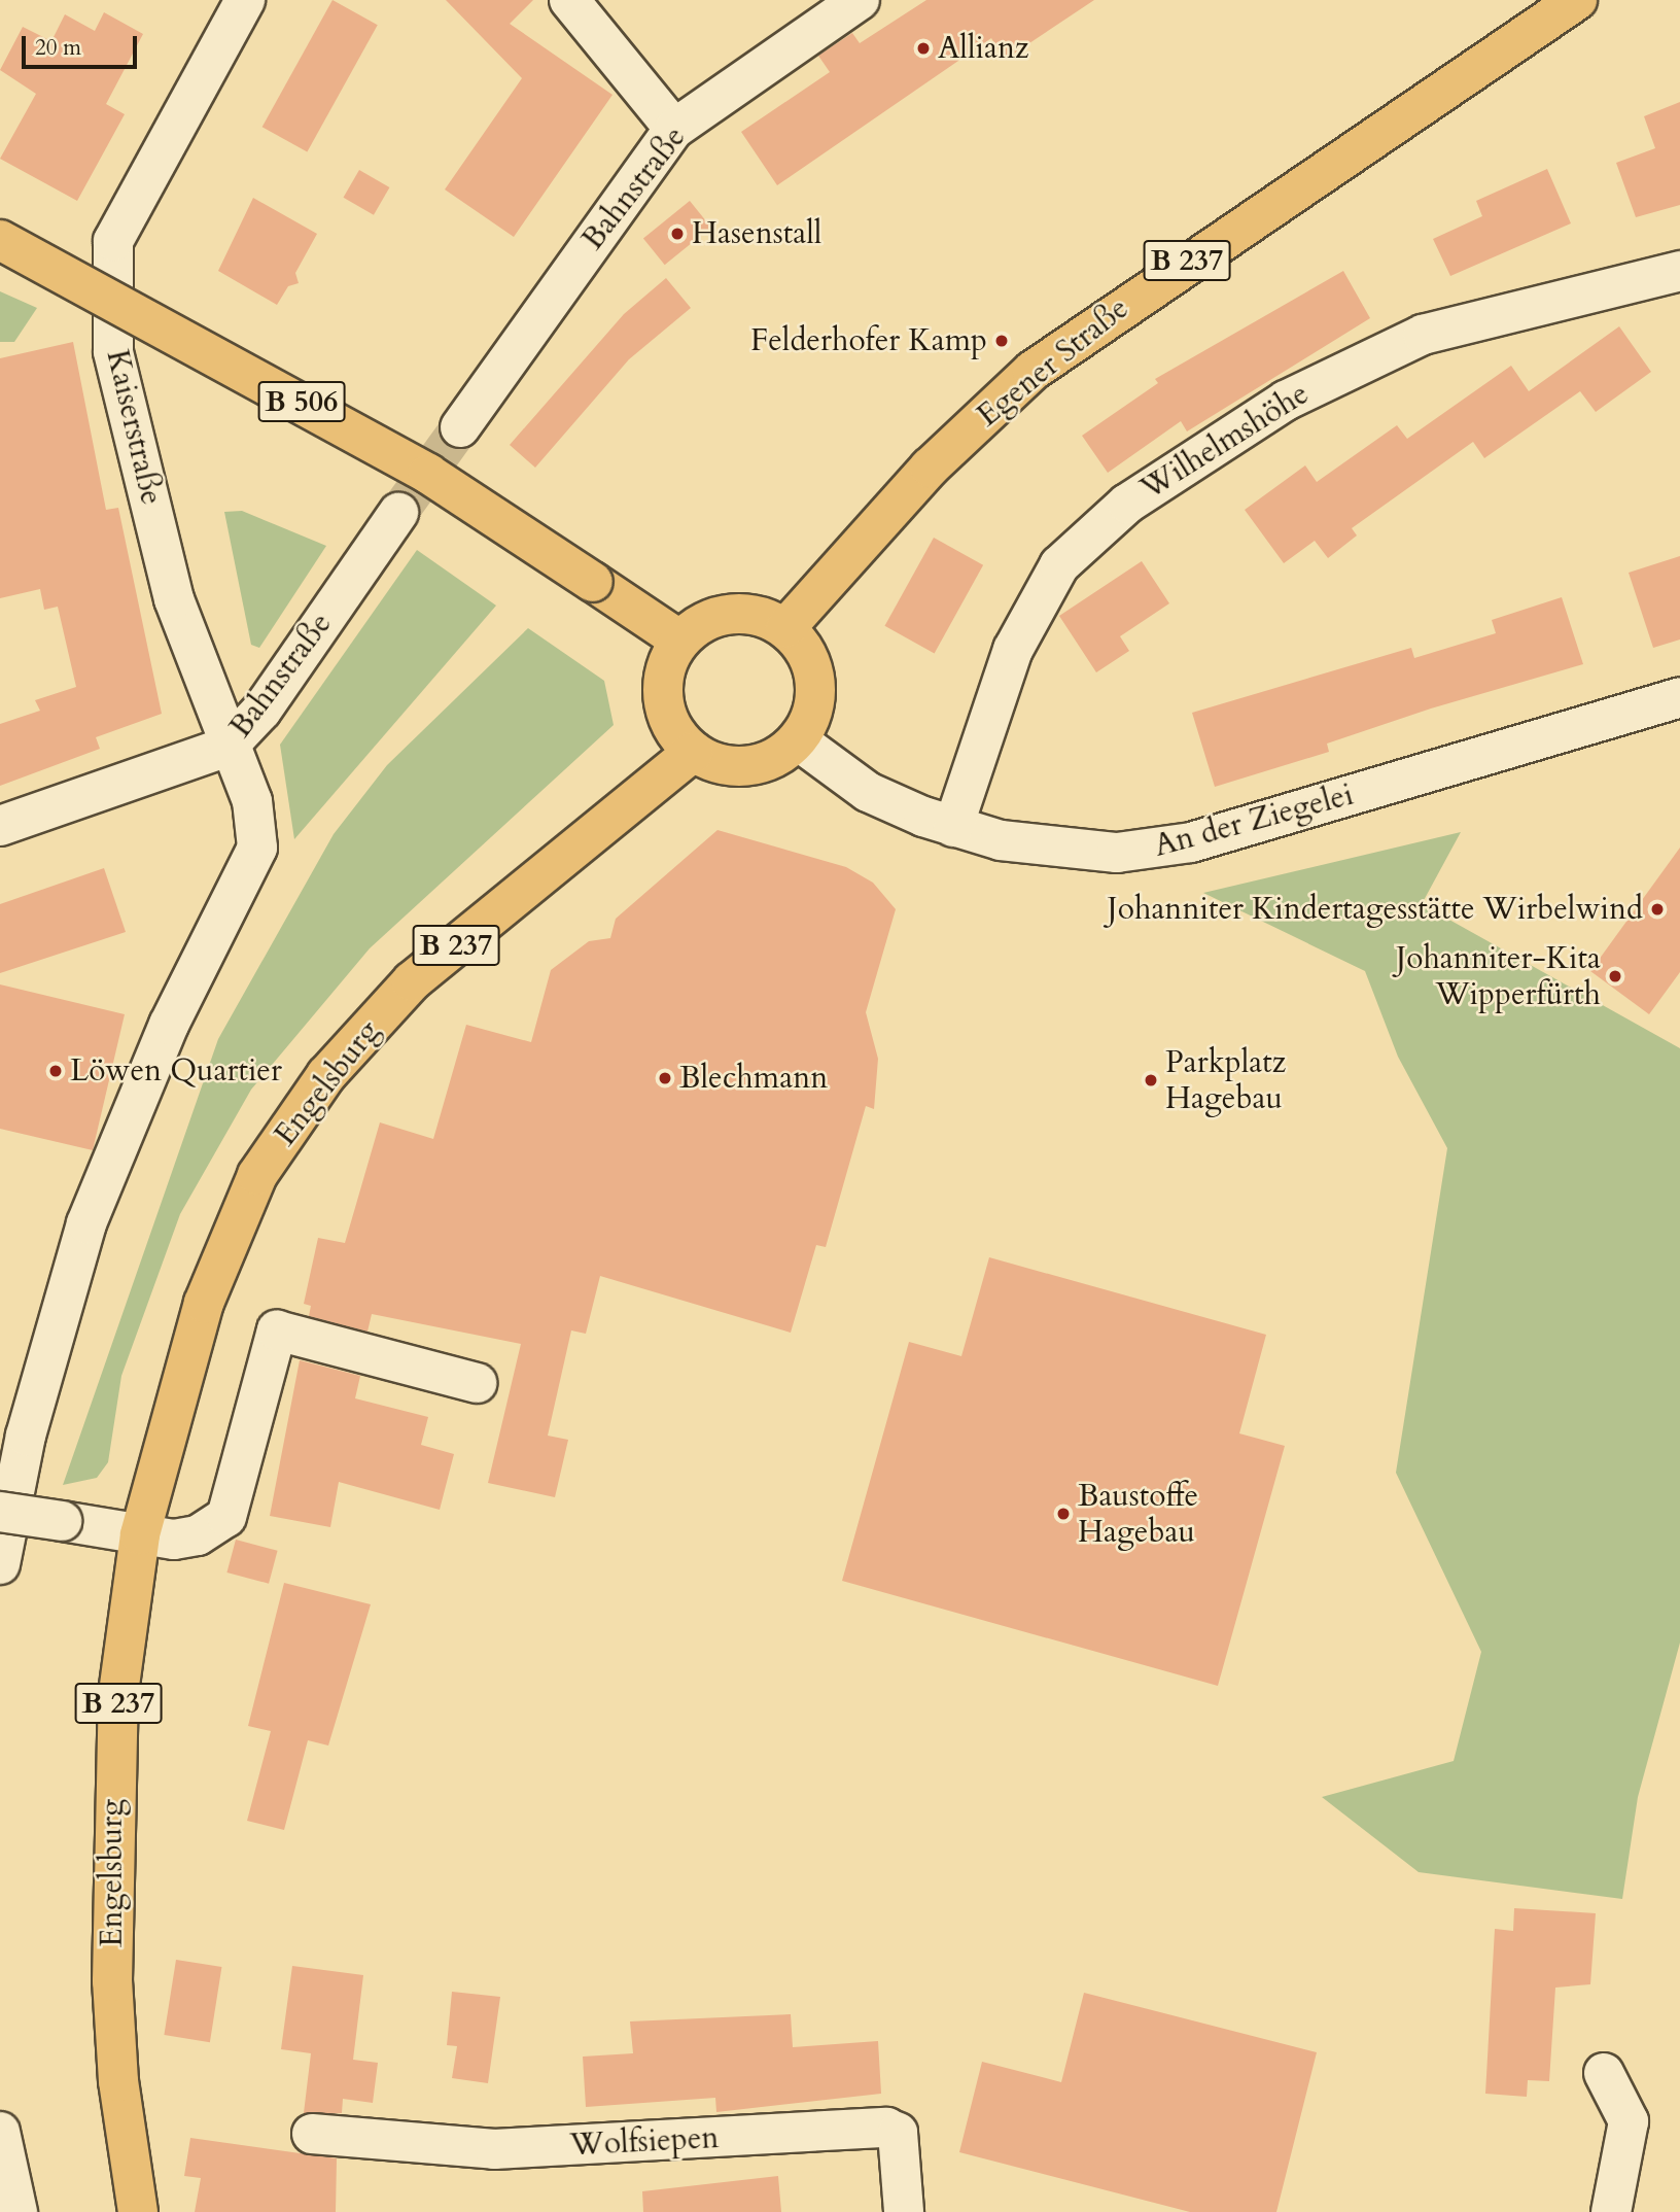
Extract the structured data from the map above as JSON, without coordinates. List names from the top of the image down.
{
  "streets": {
    "main road": [
      "B 237",
      "Egener Straße",
      "B 506",
      "Engelsburg"
    ],
    "street": [
      "Bahnstraße",
      "Kaiserstraße",
      "Wilhelmshöhe",
      "An der Ziegelei",
      "Wolfsiepen"
    ]
  },
  "crossings": [
    ["Bahnstraße", "Kaiserstraße"],
    ["Egener Straße", "B 506"],
    ["Egener Straße", "An der Ziegelei"],
    ["Egener Straße", "Engelsburg"],
    ["B 506", "An der Ziegelei"],
    ["B 506", "Engelsburg"],
    ["Wilhelmshöhe", "An der Ziegelei"],
    ["An der Ziegelei", "Engelsburg"]
  ],
  "places": [
    "Allianz",
    "Hasenstall",
    "Felderhofer Kamp",
    "Johanniter Kindertagesstätte Wirbelwind",
    "Johanniter-Kita Wipperfürth",
    "Löwen Quartier",
    "Blechmann",
    "Parkplatz Hagebau",
    "Baustoffe Hagebau"
  ],
  "scale_bar": "20 m"
}
